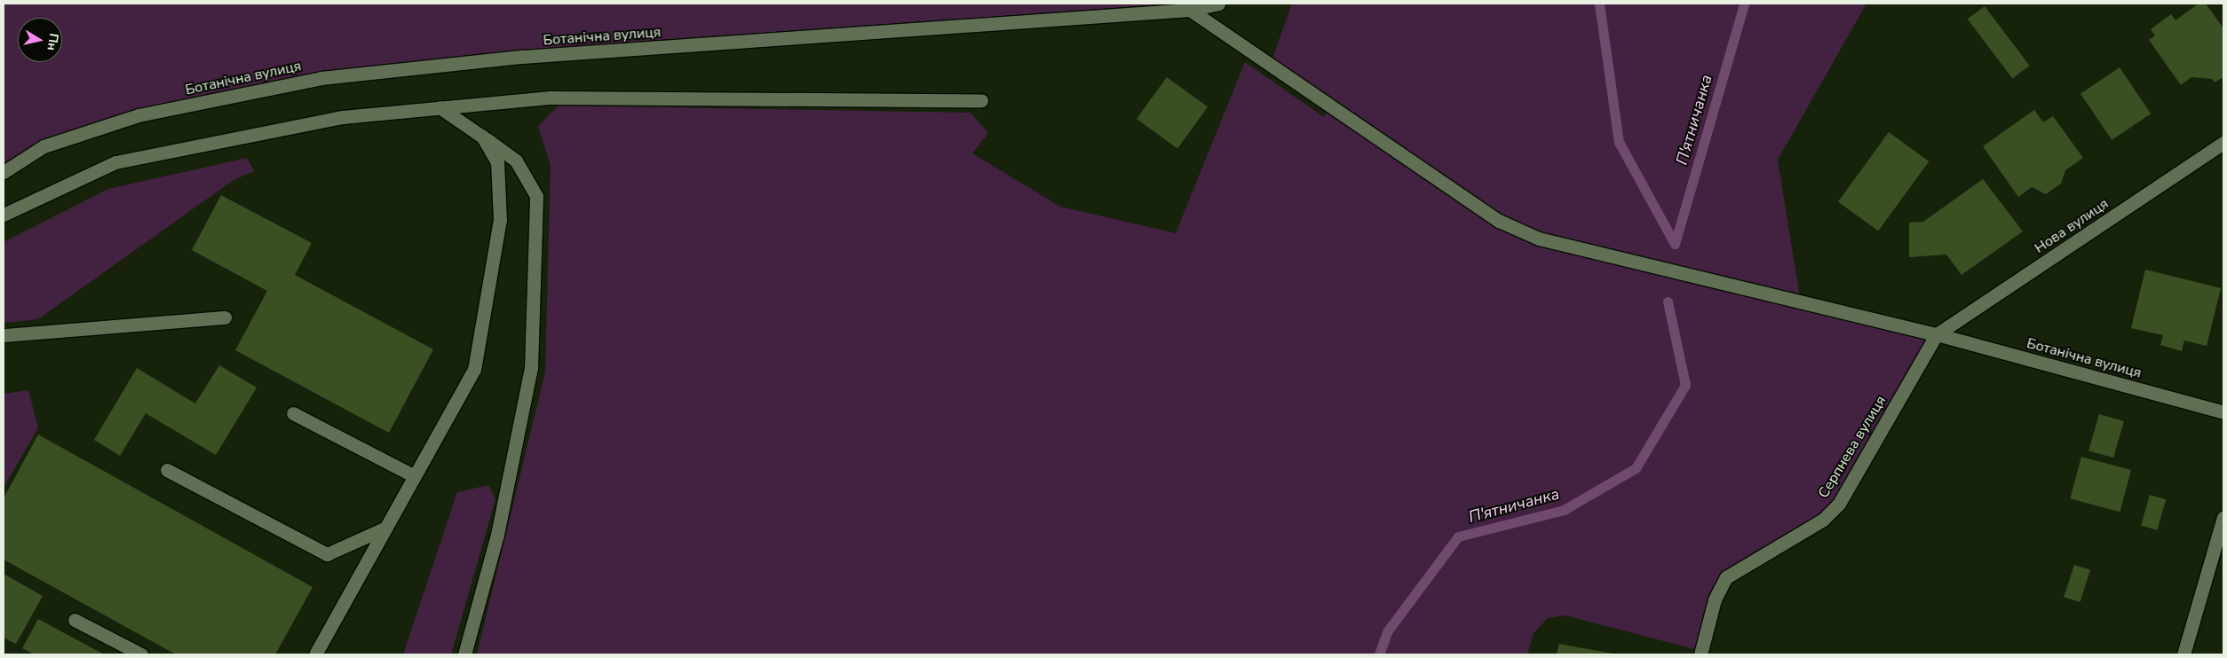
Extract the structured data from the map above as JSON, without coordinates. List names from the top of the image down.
{
  "streets": {
    "street": ["Ботанічна вулиця", "Нова вулиця", "Серпнева вулиця"]
  },
  "crossings": [
    ["Ботанічна вулиця", "Нова вулиця"],
    ["Ботанічна вулиця", "Серпнева вулиця"],
    ["Нова вулиця", "Серпнева вулиця"]
  ],
  "water": ["П'ятничанка"],
  "north": "right"
}
